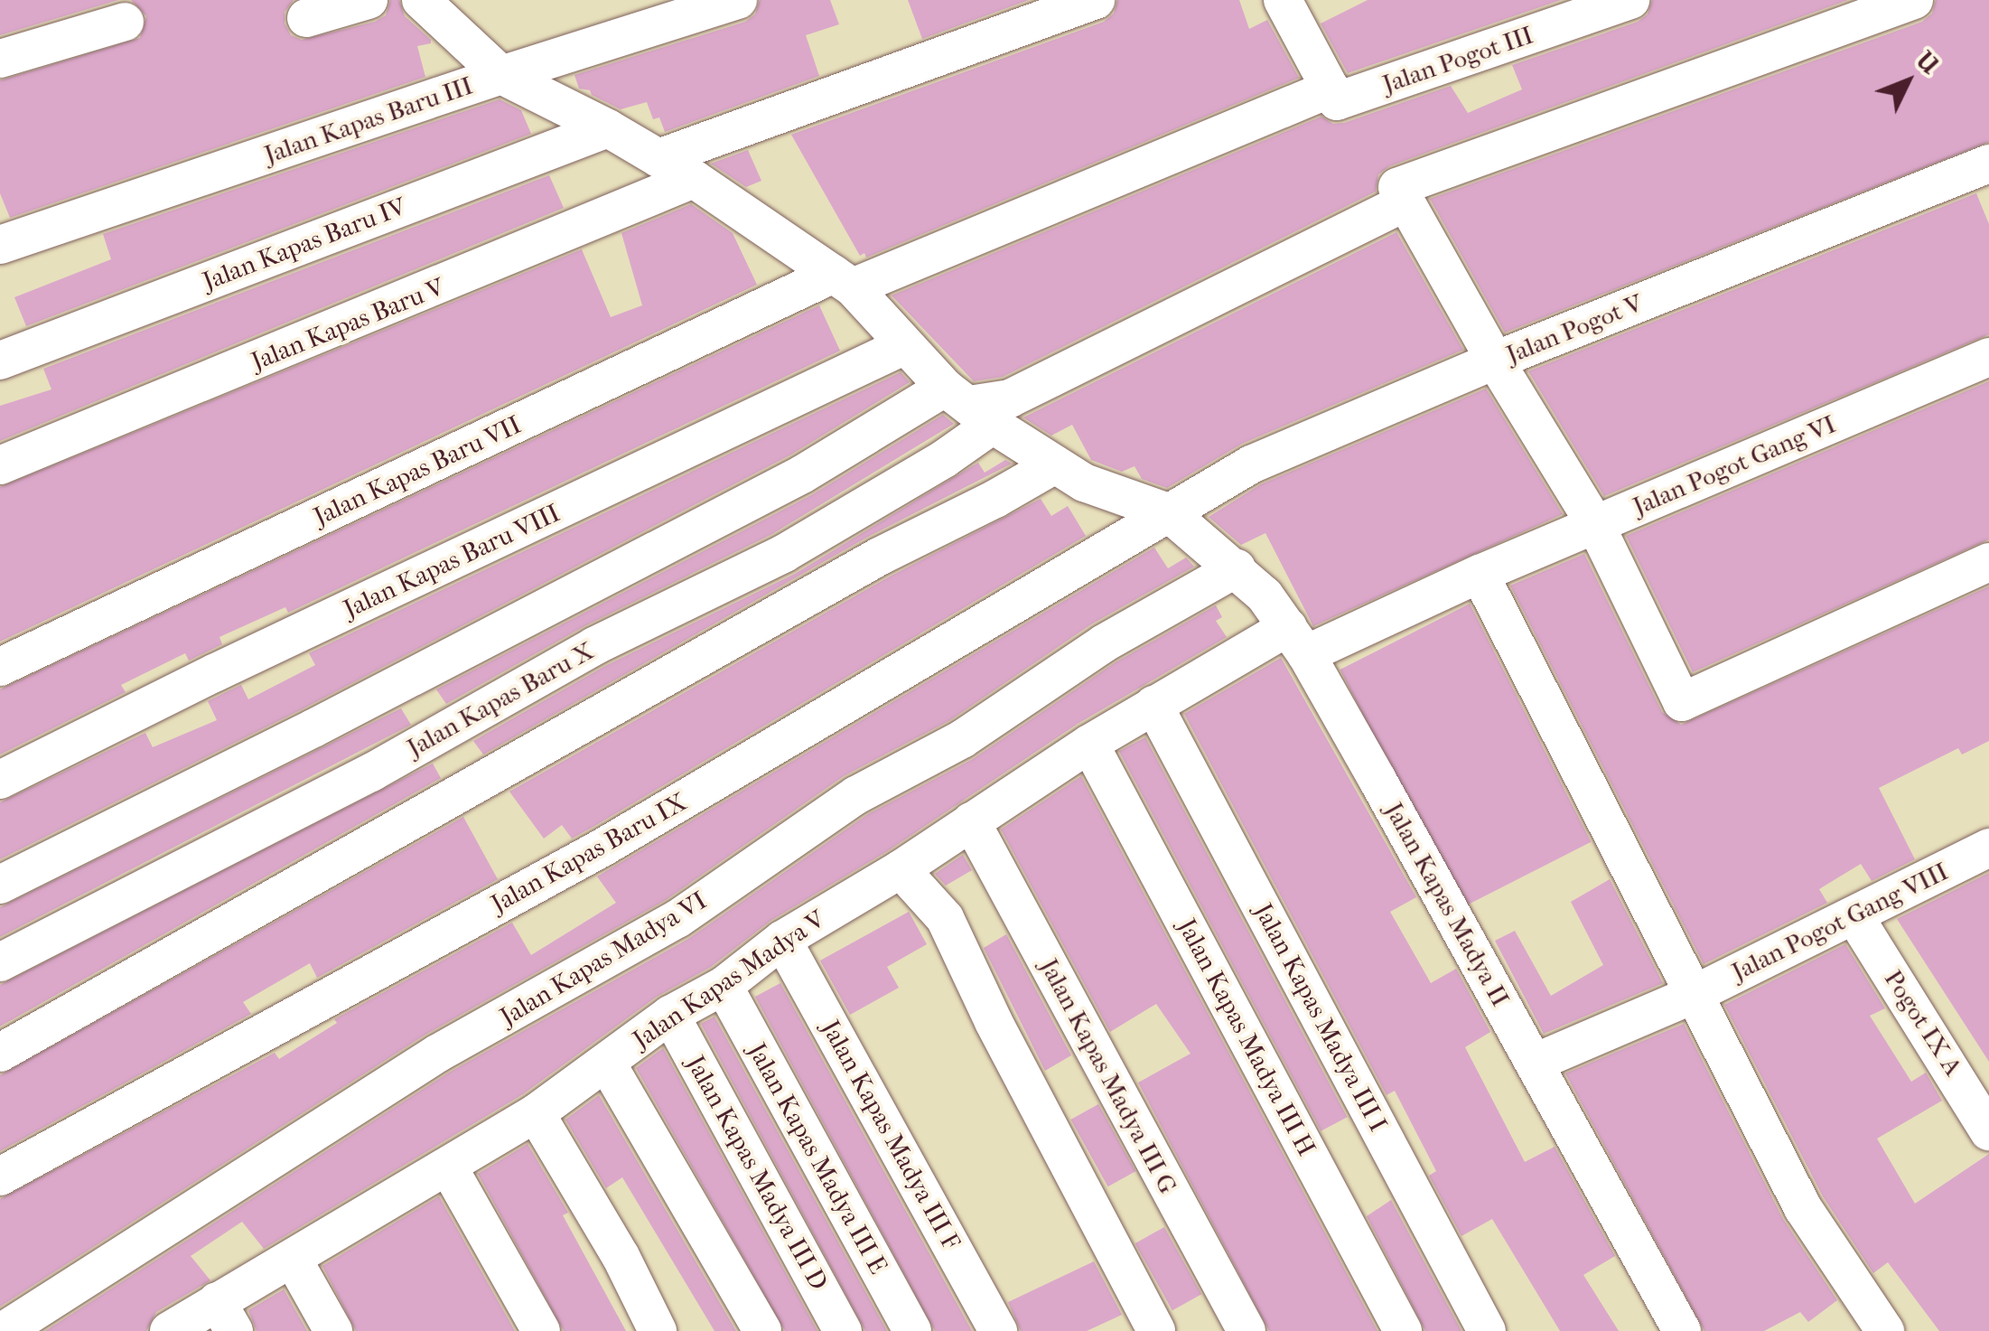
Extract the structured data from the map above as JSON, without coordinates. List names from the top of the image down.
{
  "streets": {
    "street": [
      "Jalan Pogot III",
      "Jalan Kapas Baru III",
      "Jalan Kapas Baru IV",
      "Jalan Kapas Baru V",
      "Jalan Pogot V",
      "Jalan Pogot Gang VI",
      "Jalan Kapas Baru VII",
      "Jalan Kapas Baru VIII",
      "Jalan Kapas Baru X",
      "Jalan Kapas Baru IX",
      "Jalan Kapas Madya II",
      "Jalan Pogot Gang VIII",
      "Jalan Kapas Madya VI",
      "Jalan Kapas Madya V",
      "Jalan Kapas Madya III I",
      "Pogot IX A",
      "Jalan Kapas Madya III H",
      "Jalan Kapas Madya III G",
      "Jalan Kapas Madya III F",
      "Jalan Kapas Madya III E",
      "Jalan Kapas Madya III D"
    ]
  },
  "crossings": [
    ["Jalan Pogot III", "Jalan Kapas Baru VII"],
    ["Jalan Pogot III", "Jalan Kapas Madya II"],
    ["Jalan Kapas Baru III", "Jalan Kapas Madya II"],
    ["Jalan Kapas Baru IV", "Jalan Kapas Madya II"],
    ["Jalan Kapas Baru V", "Jalan Kapas Madya II"],
    ["Jalan Pogot V", "Jalan Kapas Baru IX"],
    ["Jalan Pogot V", "Jalan Kapas Madya II"],
    ["Jalan Pogot Gang VI", "Jalan Kapas Madya II"],
    ["Jalan Pogot Gang VI", "Jalan Kapas Madya V"],
    ["Jalan Kapas Baru VII", "Jalan Kapas Madya II"],
    ["Jalan Kapas Baru VIII", "Jalan Kapas Madya II"],
    ["Jalan Kapas Baru X", "Jalan Kapas Madya II"],
    ["Jalan Kapas Baru IX", "Jalan Kapas Madya II"],
    ["Jalan Kapas Madya II", "Jalan Pogot Gang VIII"],
    ["Jalan Kapas Madya II", "Jalan Kapas Madya VI"],
    ["Jalan Kapas Madya II", "Jalan Kapas Madya V"],
    ["Jalan Pogot Gang VIII", "Pogot IX A"],
    ["Jalan Kapas Madya V", "Jalan Kapas Madya III I"],
    ["Jalan Kapas Madya V", "Jalan Kapas Madya III H"],
    ["Jalan Kapas Madya V", "Jalan Kapas Madya III G"],
    ["Jalan Kapas Madya V", "Jalan Kapas Madya III F"],
    ["Jalan Kapas Madya V", "Jalan Kapas Madya III E"],
    ["Jalan Kapas Madya V", "Jalan Kapas Madya III D"]
  ],
  "north": "top right"
}
